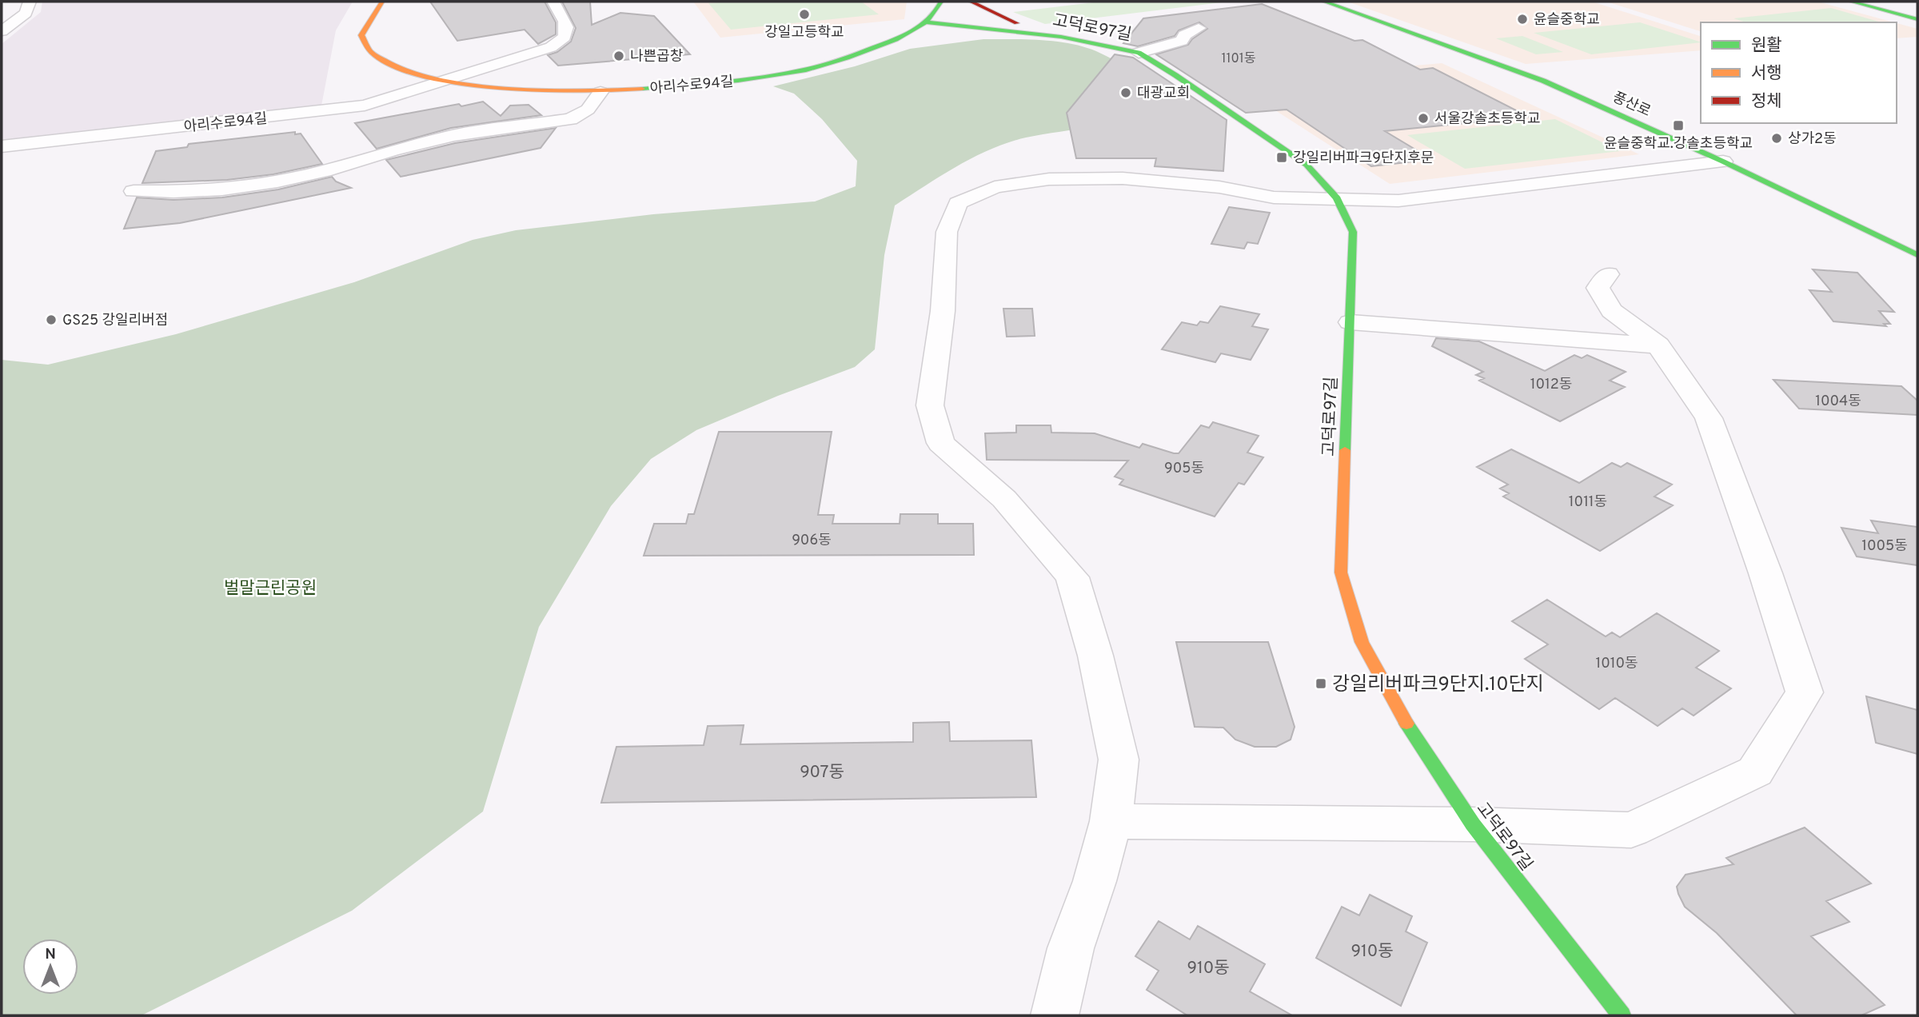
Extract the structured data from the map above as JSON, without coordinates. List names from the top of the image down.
{
  "streets": {
    "street": ["고덕로97길", "아리수로94길", "풍산로"]
  },
  "crossings": [
    ["고덕로97길", "아리수로94길"]
  ],
  "parks": ["벌말근린공원"],
  "places": {
    "other": [
      "강일고등학교",
      "윤슬중학교",
      "나쁜곱창",
      "대광교회",
      "서울강솔초등학교",
      "상가2동",
      "GS25 강일리버점"
    ],
    "transit": ["윤슬중학교.강솔초등학교", "강일리버파크9단지후문", "강일리버파크9단지.10단지"]
  },
  "house_numbers": [
    "1101동",
    "1012동",
    "1004동",
    "905동",
    "1011동",
    "906동",
    "1005동",
    "1010동",
    "907동",
    "910동",
    "910동"
  ],
  "legend": ["원활", "서행", "정체"],
  "north": "top"
}
